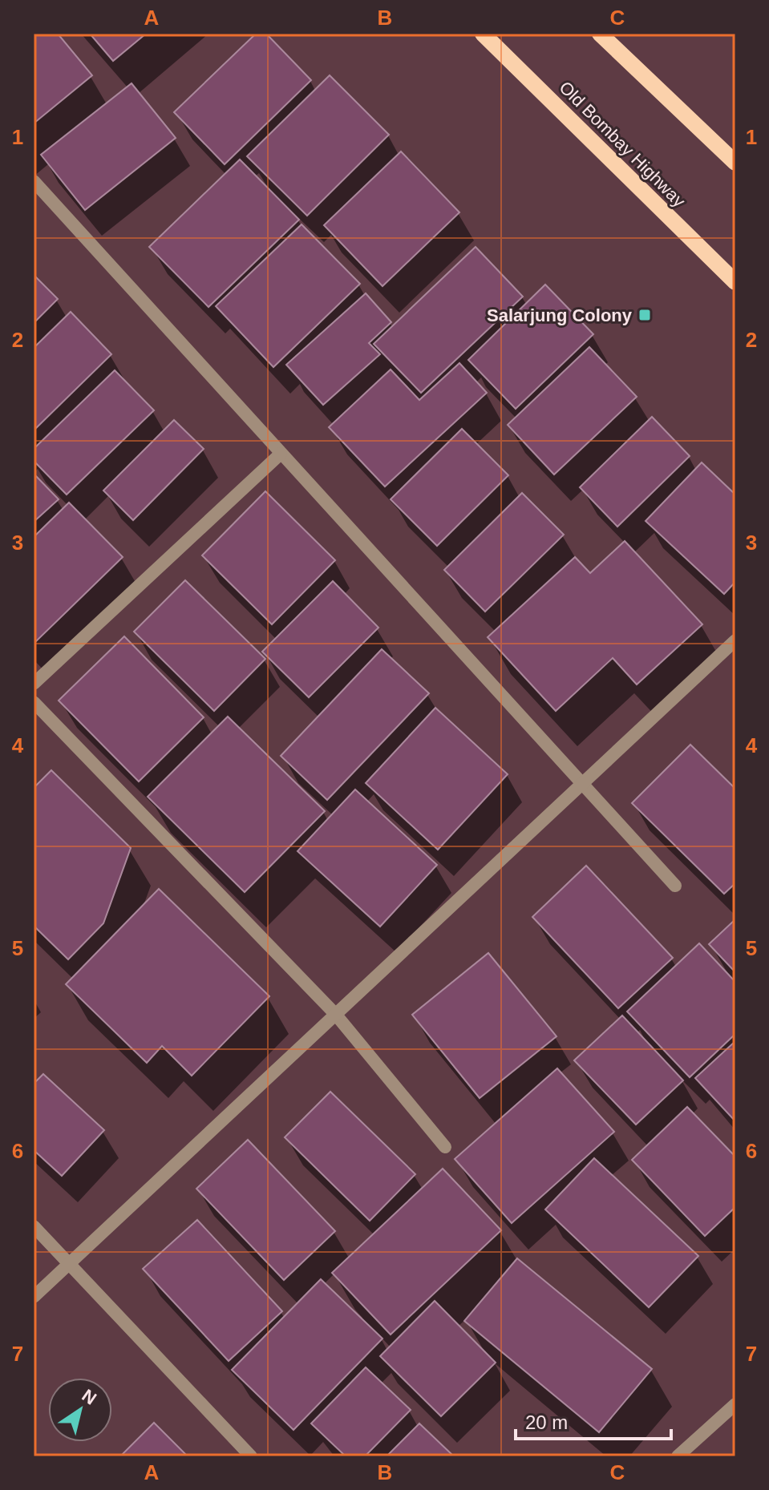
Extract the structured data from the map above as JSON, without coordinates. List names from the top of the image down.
{
  "streets": {
    "main road": ["Old Bombay Highway"]
  },
  "places": {
    "transit": ["Salarjung Colony"]
  },
  "scale_bar": "20 m",
  "north": "top right",
  "grid": {
    "columns": ["A", "B", "C"],
    "rows": [
      "1",
      "2",
      "3",
      "4",
      "5",
      "6",
      "7"
    ]
  }
}
